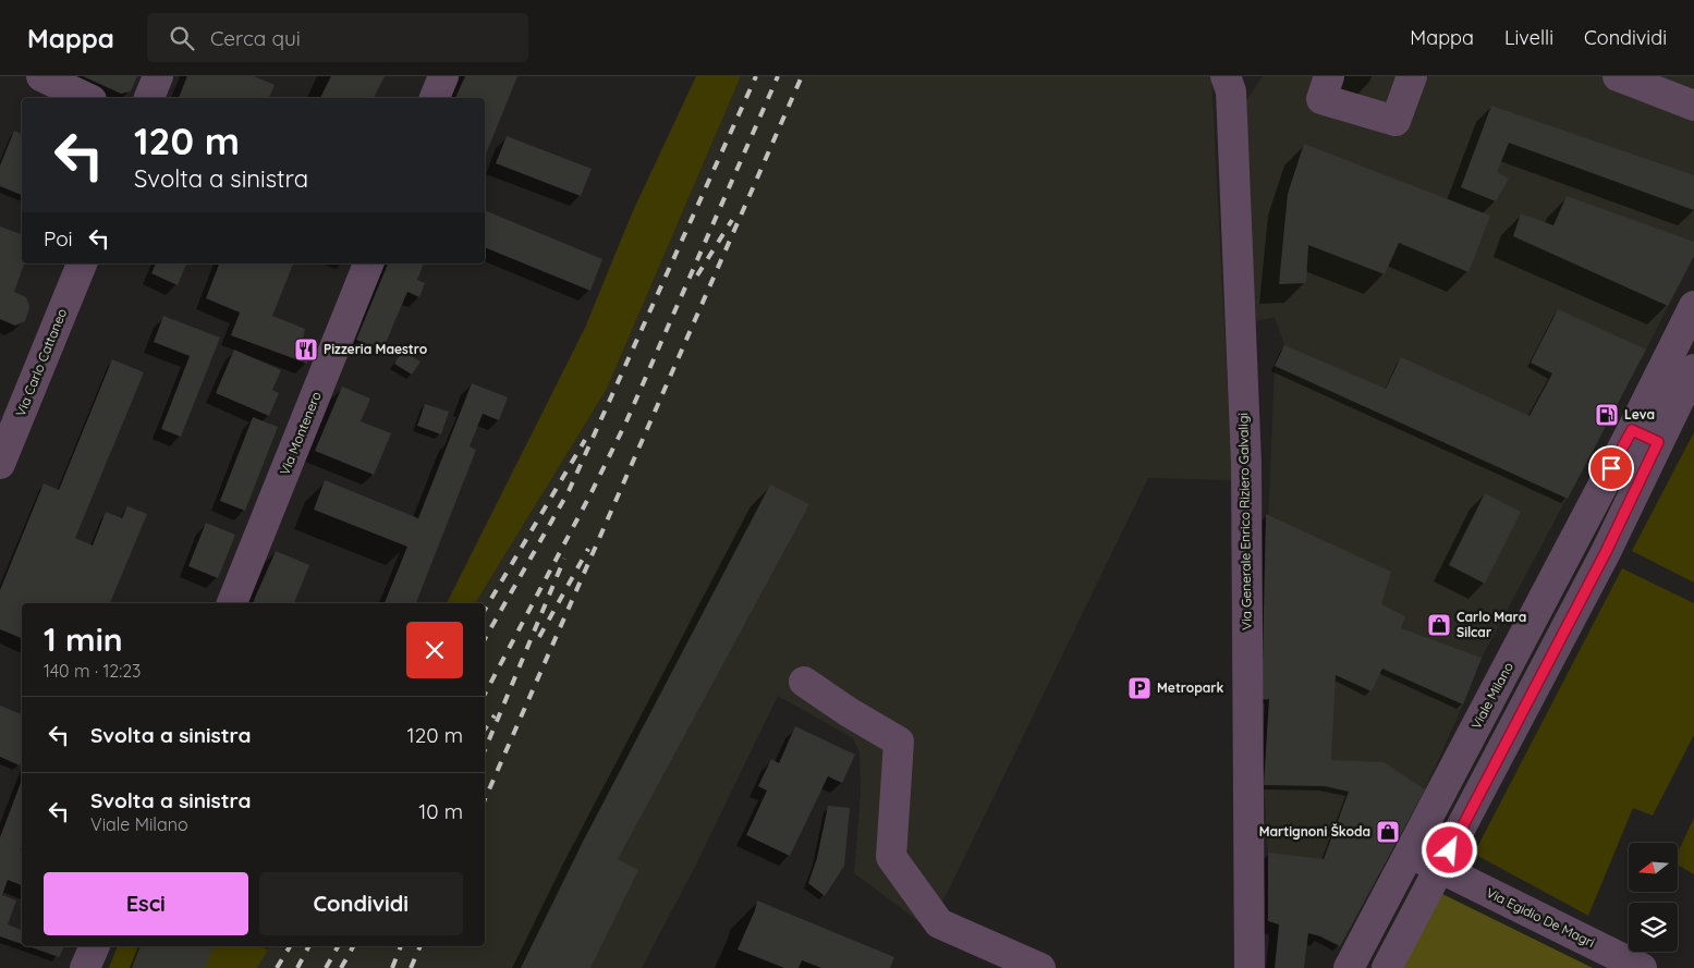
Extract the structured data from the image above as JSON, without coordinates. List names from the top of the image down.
{
  "streets": {
    "street": [
      "Via Carlo Cattaneo",
      "Via Montenero",
      "Via Generale Enrico Riziero Galvaligi",
      "Viale Milano",
      "Via Egidio De Magri"
    ]
  },
  "crossings": [
    ["Viale Milano", "Via Egidio De Magri"]
  ],
  "places": {
    "restaurant": ["Pizzeria Maestro"],
    "fuel station": ["Leva"],
    "shop": ["Carlo Mara Silcar", "Martignoni Škoda"],
    "parking": ["Metropark"]
  },
  "north": "left",
  "page": {
    "header": "Mappa",
    "search": "Cerca qui",
    "nav": ["Mappa", "Livelli", "Condividi"],
    "turn": ["120 m", "Svolta a sinistra"],
    "then": "Poi",
    "heading": ["1 min", "140 m · 12:23"],
    "list": [
      {
        "name": "Svolta a sinistra",
        "value": "120 m"
      },
      {
        "name": "Svolta a sinistra",
        "note": "Viale Milano",
        "value": "10 m"
      }
    ],
    "buttons": ["Esci", "Condividi"]
  }
}
